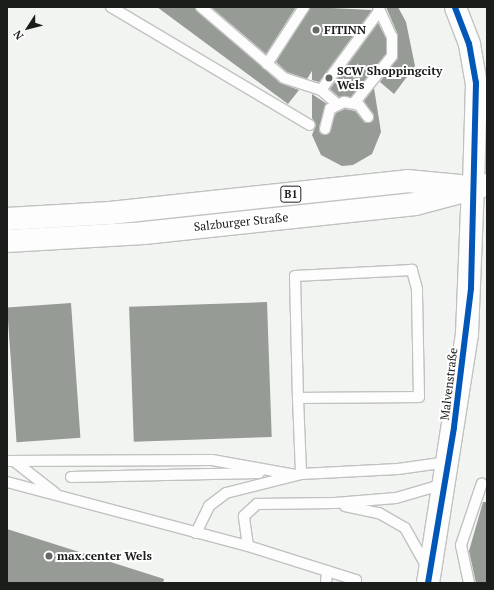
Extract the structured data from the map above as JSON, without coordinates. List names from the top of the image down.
{
  "streets": {
    "main road": ["B1", "Salzburger Straße", "Malvenstraße"]
  },
  "crossings": [
    ["Salzburger Straße", "Malvenstraße"]
  ],
  "places": ["FITINN", "SCW Shoppingcity Wels", "max.center Wels"],
  "north": "bottom left"
}
